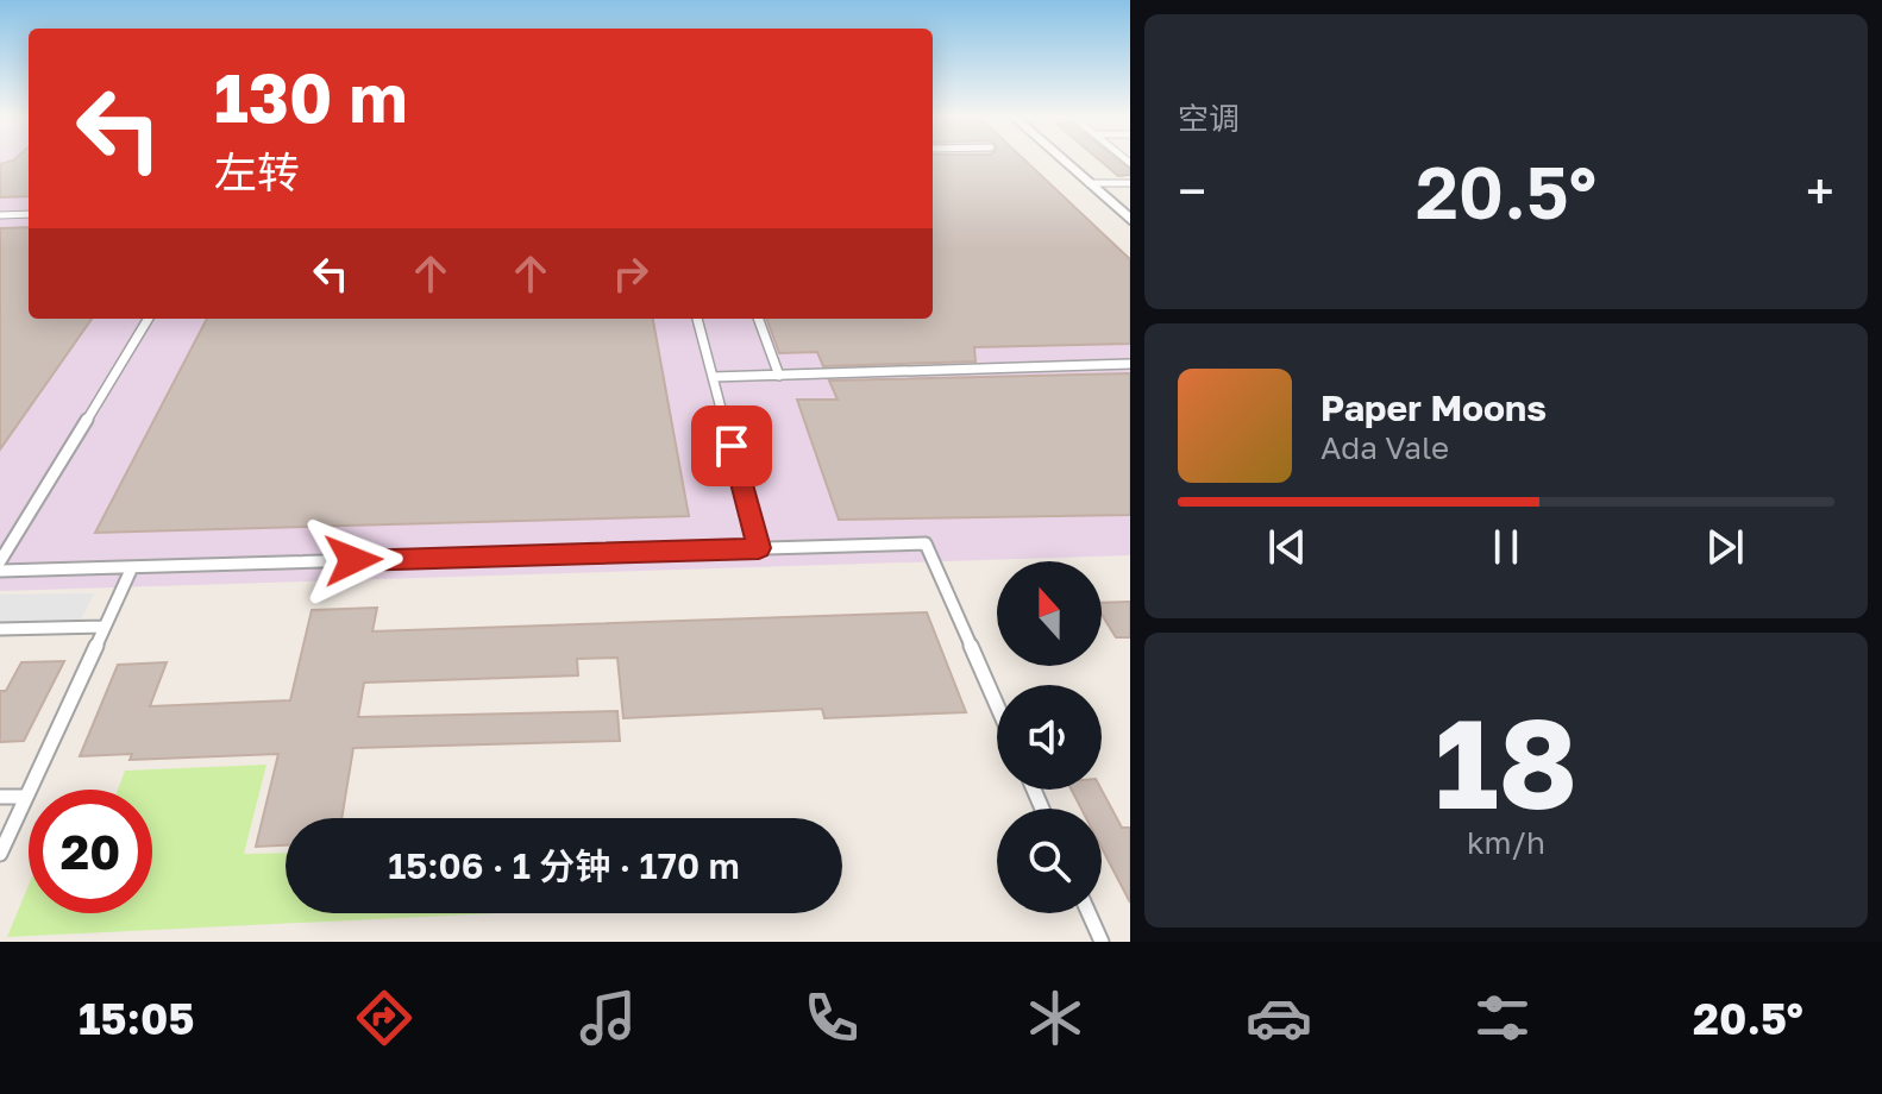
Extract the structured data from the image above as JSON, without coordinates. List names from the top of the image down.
{
  "north": "top",
  "page": {
    "tile": [
      "空调",
      ["18", "km/h"]
    ],
    "turn": ["130 m", "左转"],
    "heat": ["−", "20.5°", "+"],
    "song": ["Paper Moons", "Ada Vale"],
    "limit": "20",
    "trip": "15:06 · 1 分钟 · 170 m",
    "tabs": ["15:05", "20.5°"]
  }
}
